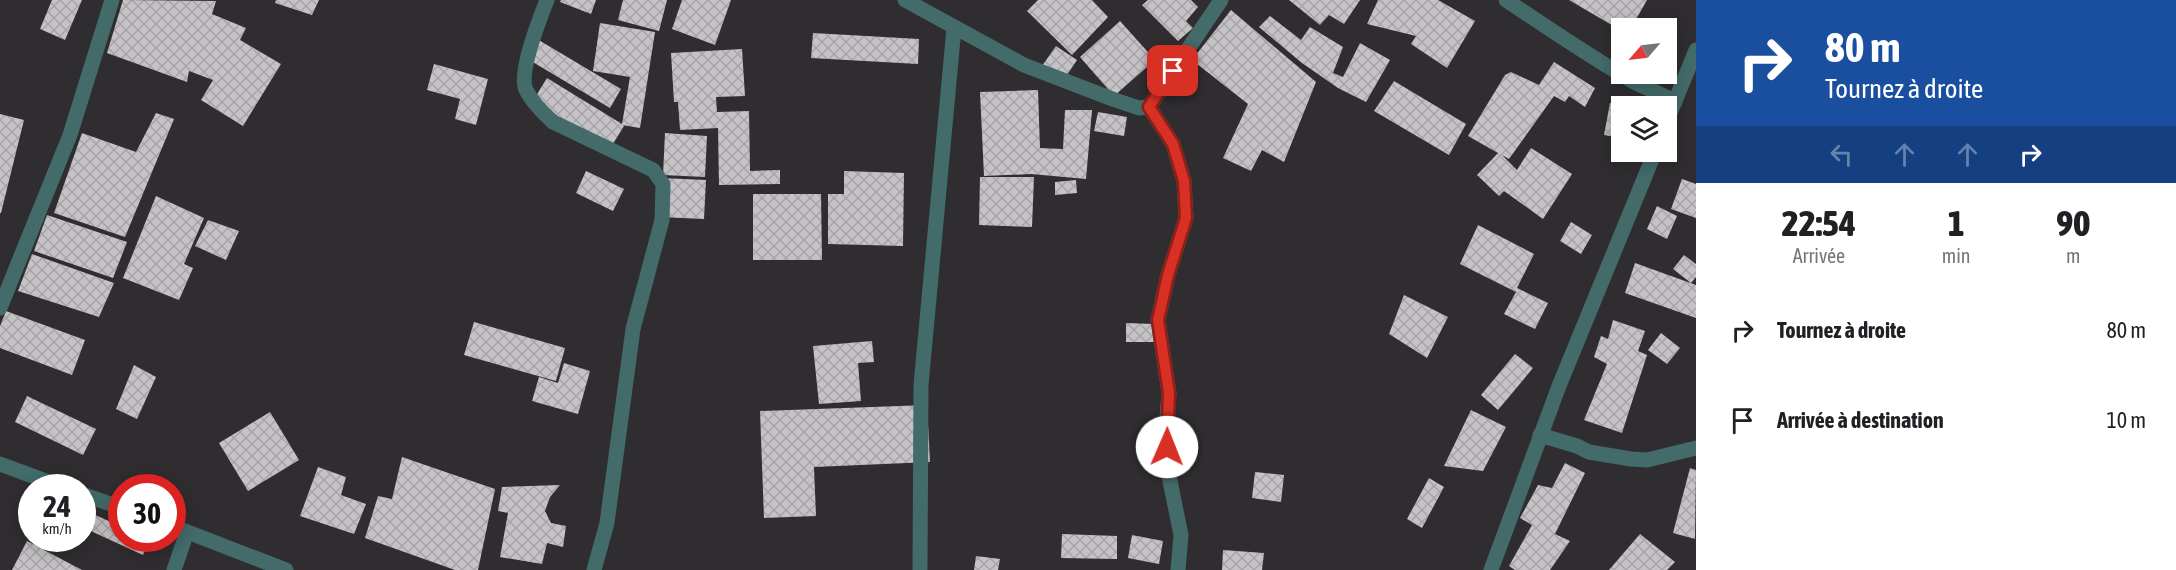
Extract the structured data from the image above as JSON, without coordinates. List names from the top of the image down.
{
  "north": "bottom left",
  "page": {
    "turn": ["80 m", "Tournez à droite"],
    "eta": [
      "22:54",
      "Arrivée",
      "1",
      "min",
      "90",
      "m"
    ],
    "list": [
      {
        "name": "Tournez à droite",
        "value": "80 m"
      },
      {
        "name": "Arrivée à destination",
        "value": "10 m"
      }
    ],
    "speed": "24 km/h",
    "limit": "30"
  }
}
